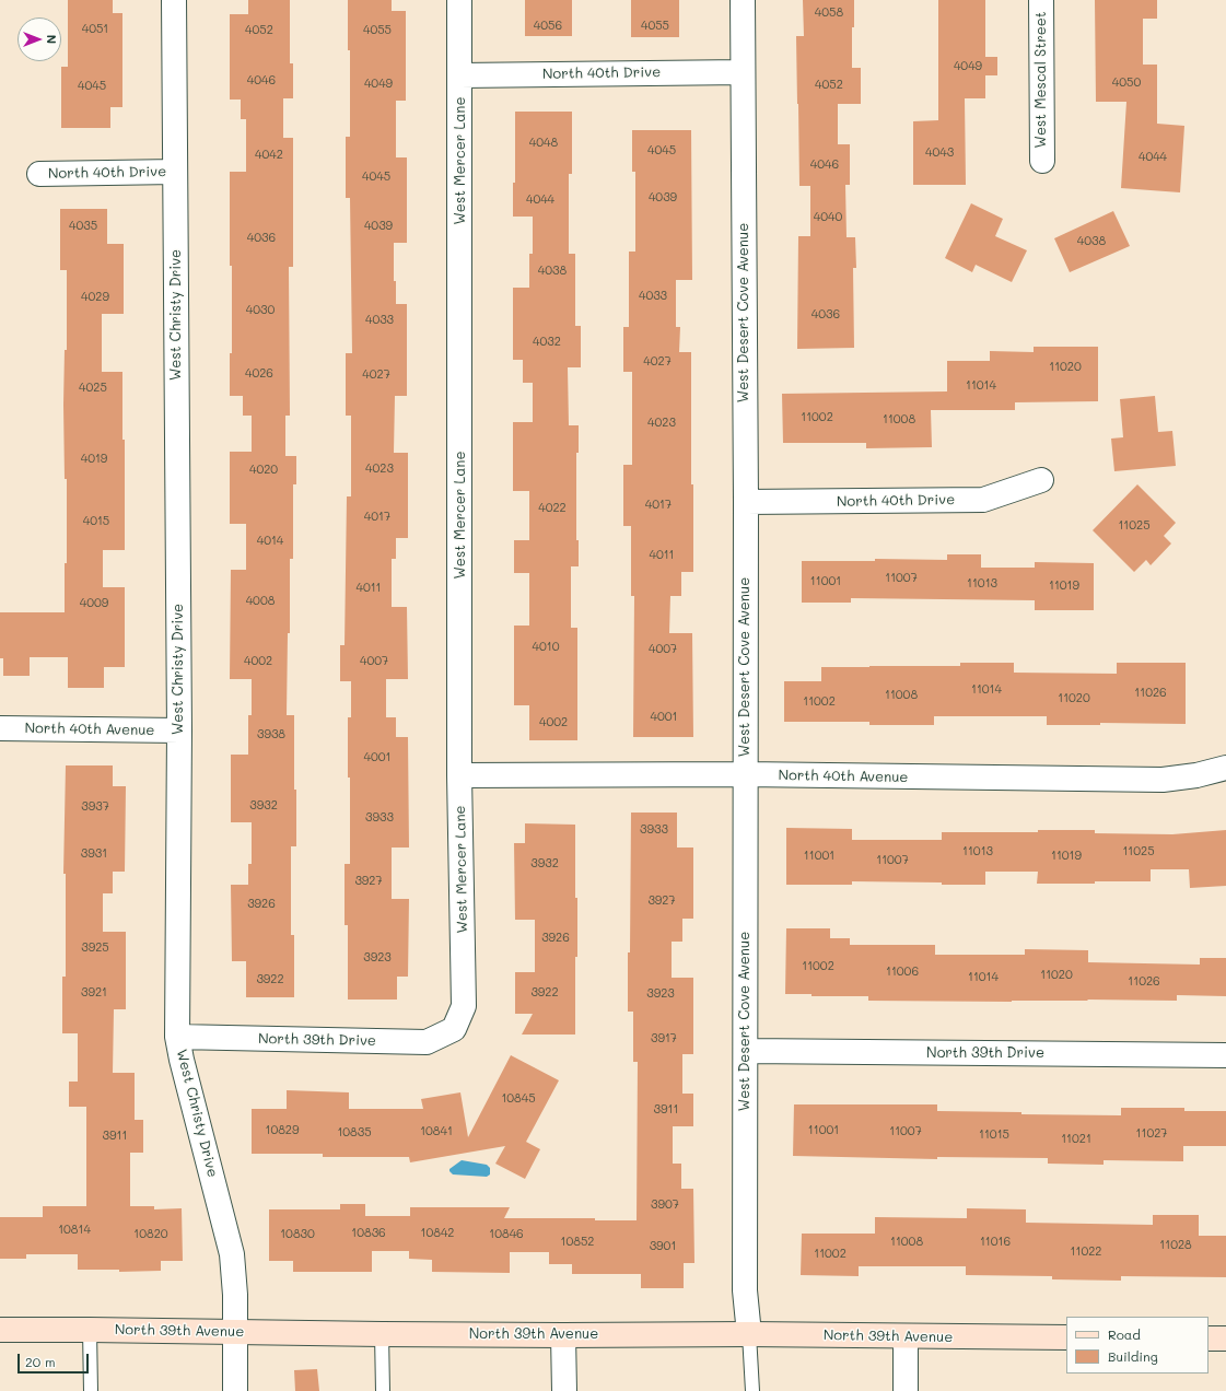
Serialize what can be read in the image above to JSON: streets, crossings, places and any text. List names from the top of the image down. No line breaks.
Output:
{"streets":{"street":["North 40th Drive","West Mescal Street","West Mercer Lane","West Desert Cove Avenue","West Christy Drive","North 40th Avenue","North 39th Drive","North 39th Avenue"]},"crossings":[["North 40th Drive","West Mercer Lane"],["North 40th Drive","West Desert Cove Avenue"],["North 40th Drive","West Christy Drive"],["West Mercer Lane","North 40th Avenue"],["West Mercer Lane","North 39th Drive"],["West Desert Cove Avenue","North 40th Avenue"],["West Desert Cove Avenue","North 39th Drive"],["West Desert Cove Avenue","North 39th Avenue"],["West Christy Drive","North 40th Avenue"],["West Christy Drive","North 39th Drive"],["West Christy Drive","North 39th Avenue"]],"house_numbers":["4058","4056","4055","4051","4052","4055","4049","4046","4050","4049","4052","4045","4048","4045","4043","4042","4044","4046","4045","4039","4044","4040","4035","4039","4036","4038","4038","4033","4029","4030","4036","4033","4032","4027","11020","4026","4027","11014","4025","11002","11008","4023","4019","4023","4020","4017","4022","4017","4015","11025","4014","4011","11007","11001","11013","11019","4011","4008","4009","4010","4007","4002","4007","11014","11026","11008","11020","11002","4001","4002","3938","4001","3932","3937","3933","3933","11013","11025","3931","11001","11019","11007","3932","3927","3927","3926","3926","3925","3923","11002","11006","11020","11014","3922","11026","3921","3922","3923","3917","10845","3911","10829","11001","10841","11007","10835","11027","11015","3911","11021","3907","10814","10836","10842","10820","10830","10846","10852","11008","11016","11028","3901","11022","11002"],"legend":["Road","Building"],"scale_bar":"20 m","north":"right"}
